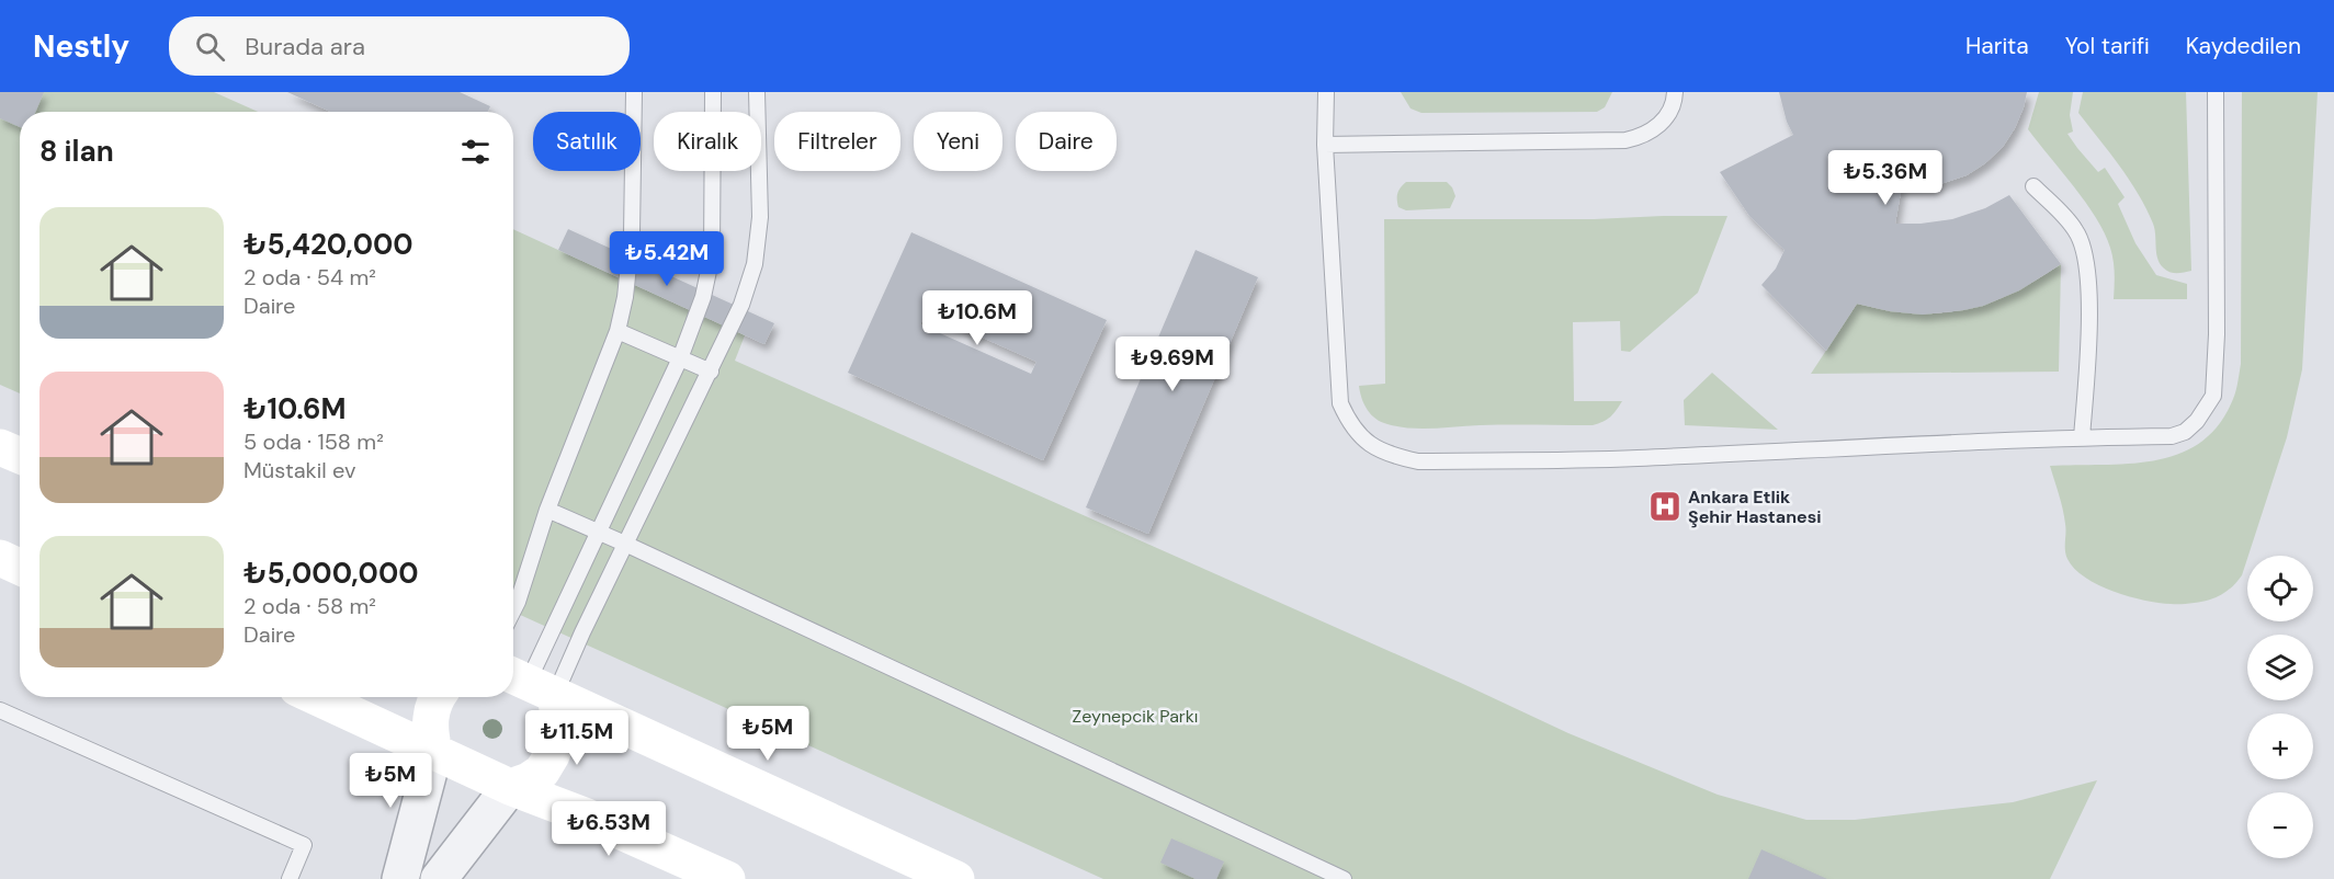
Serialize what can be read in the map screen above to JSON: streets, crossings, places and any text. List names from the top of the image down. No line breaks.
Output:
{"parks":["Zeynepcik Parkı"],"places":{"hospital":["Ankara Etlik Şehir Hastanesi"]},"page":{"header":"Nestly","search":"Burada ara","nav":["Harita","Yol tarifi","Kaydedilen"],"chip":["Satılık","Kiralık","Filtreler","Yeni","Daire"],"heading":"8 ilan","price":["₺5.36M","₺5.42M","₺10.6M","₺9.69M","₺5M","₺11.5M","₺5M","₺6.53M"],"list":[{"name":"₺5,420,000","note":"2 oda · 54 m² · Daire"},{"name":"₺10.6M","note":"5 oda · 158 m² · Müstakil ev"},{"name":"₺5,000,000","note":"2 oda · 58 m² · Daire"}],"map_buttons":["+","−"]}}
